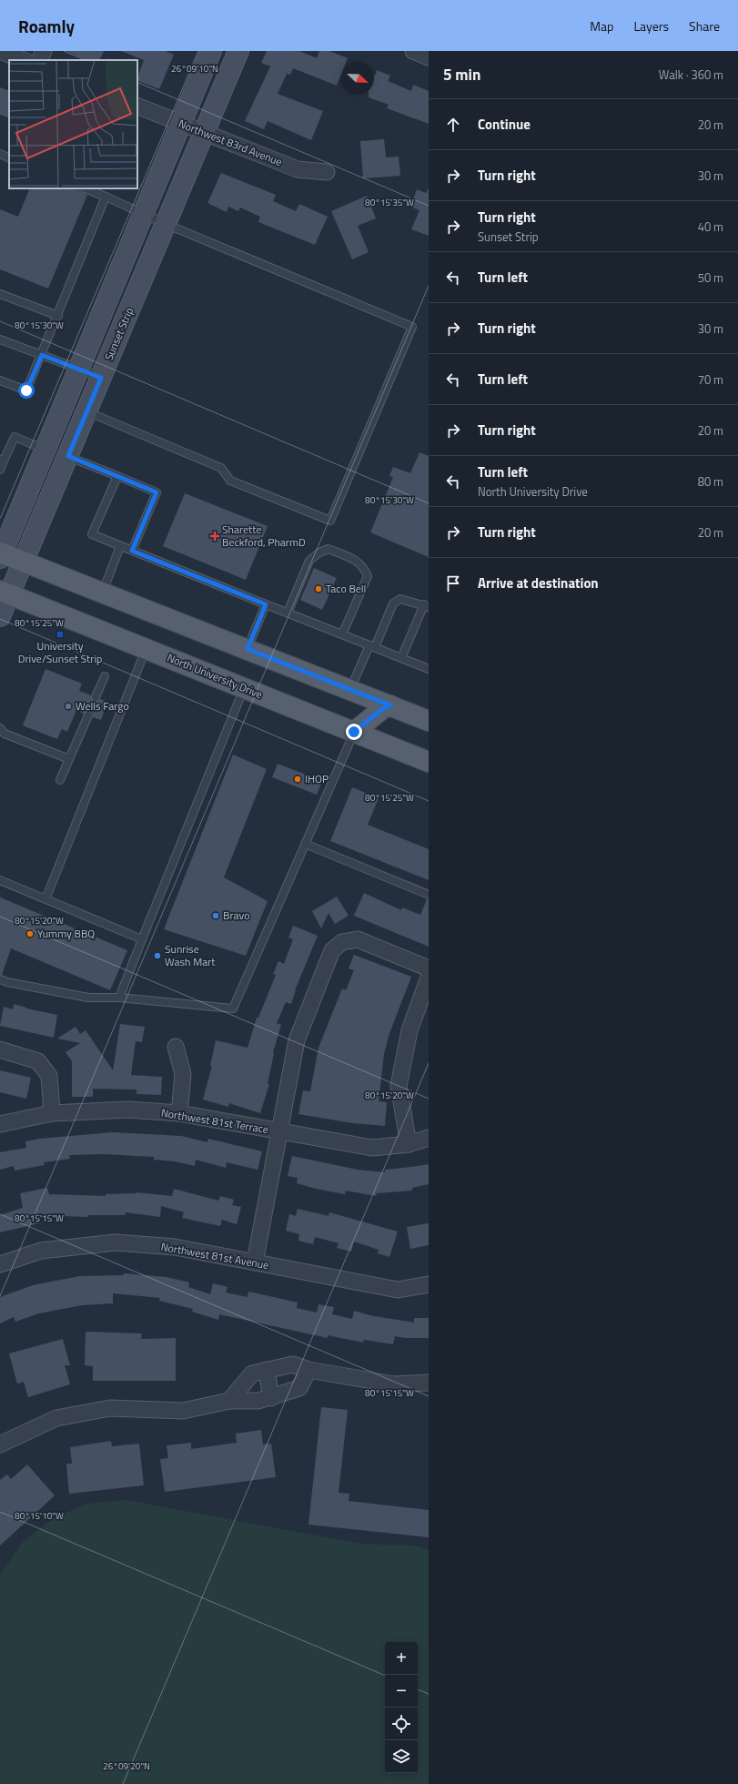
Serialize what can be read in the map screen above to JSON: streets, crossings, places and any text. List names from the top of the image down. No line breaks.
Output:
{"streets":{"main road":["North University Drive"],"street":["Northwest 83rd Avenue","Sunset Strip","Northwest 81st Terrace","Northwest 81st Avenue"]},"crossings":[["Northwest 83rd Avenue","Sunset Strip"],["Sunset Strip","North University Drive"]],"places":{"health":["Sharette Beckford, PharmD"],"other":["Taco Bell","Wells Fargo","IHOP","Bravo","Yummy BBQ","Sunrise Wash Mart"],"transit":["University Drive/Sunset Strip"]},"north":"bottom right","page":{"header":"Roamly","nav":["Map","Layers","Share"],"heading":["5 min","Walk · 360 m"],"list":[["Continue","20 m"],["Turn right","30 m"],["Turn right","Sunset Strip","40 m"],["Turn left","50 m"],["Turn right","30 m"],["Turn left","70 m"],["Turn right","20 m"],["Turn left","North University Drive","80 m"],["Turn right","20 m"],"Arrive at destination"],"map_buttons":["+","−"]},"coordinates":["26°09'10\"N","80°15'35\"W","80°15'30\"W","80°15'25\"W","80°15'20\"W","80°15'15\"W","80°15'10\"W","26°09'20\"N"]}
